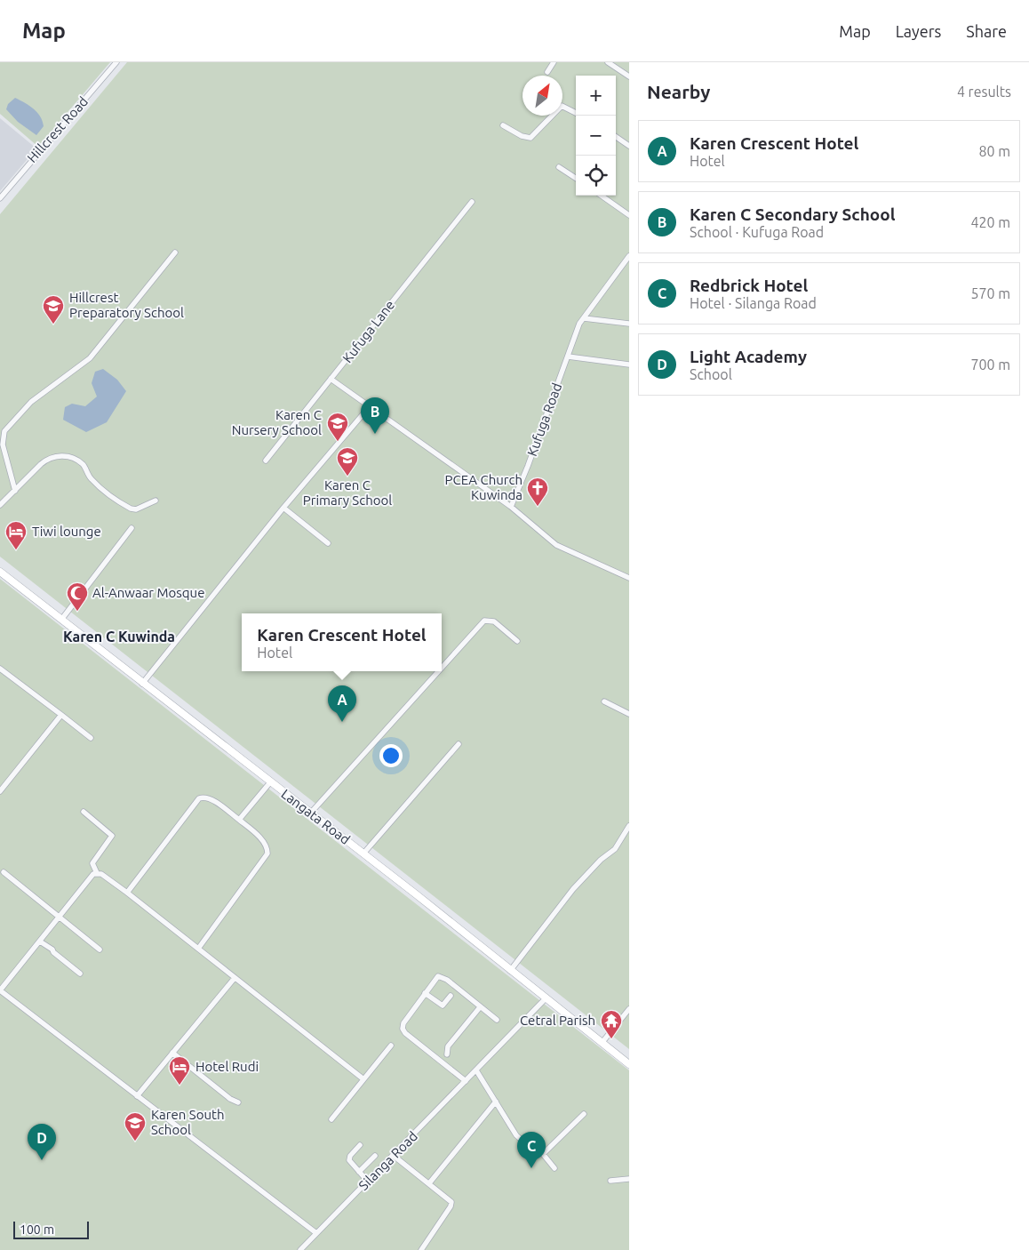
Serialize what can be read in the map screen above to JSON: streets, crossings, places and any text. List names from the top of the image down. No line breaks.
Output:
{"streets":{"main road":["Langata Road"],"street":["Hillcrest Road","Kufuga Lane","Kufuga Road","Silanga Road"]},"crossings":[["Langata Road","Silanga Road"]],"districts":["Karen C Kuwinda"],"places":{"school or university":["Hillcrest Preparatory School","Karen C Nursery School","Karen C Primary School","Karen South School"],"church":["PCEA Church Kuwinda"],"hotel":["Tiwi lounge","Hotel Rudi"],"mosque":["Al-Anwaar Mosque"],"temple":["Cetral Parish"]},"scale_bar":"100 m","north":"top right","page":{"header":"Map","nav":["Map","Layers","Share"],"heading":["Nearby","4 results"],"map_buttons":["+","−"],"list":[{"mark":"A","name":"Karen Crescent Hotel","note":"Hotel","value":"80 m"},{"mark":"B","name":"Karen C Secondary School","note":"School · Kufuga Road","value":"420 m"},{"mark":"C","name":"Redbrick Hotel","note":"Hotel · Silanga Road","value":"570 m"},{"mark":"D","name":"Light Academy","note":"School","value":"700 m"}],"pins":["B","A","D","C"],"popup":["Karen Crescent Hotel","Hotel"],"scale":"100 m"}}
